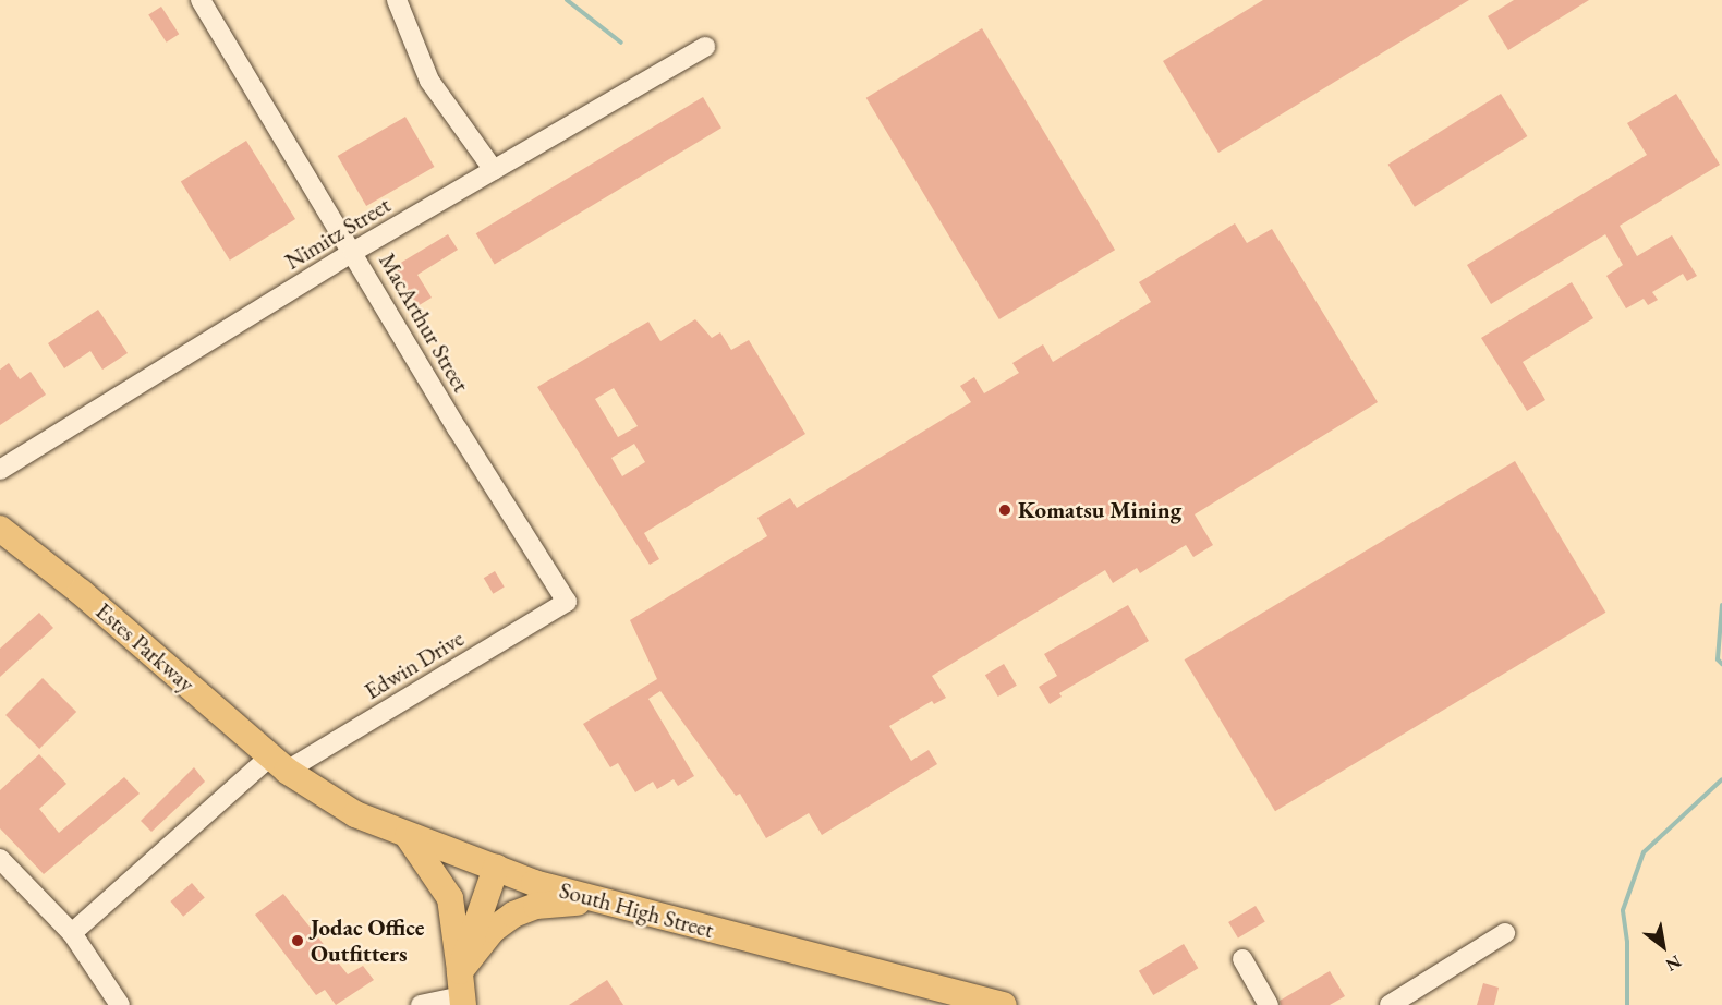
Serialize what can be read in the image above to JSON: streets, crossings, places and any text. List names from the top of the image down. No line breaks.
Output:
{"streets":{"main road":["Estes Parkway","South High Street"],"street":["Nimitz Street","MacArthur Street","Edwin Drive"]},"crossings":[["Nimitz Street","MacArthur Street"],["MacArthur Street","Edwin Drive"],["Estes Parkway","Edwin Drive"],["Estes Parkway","South High Street"],["Edwin Drive","South High Street"]],"places":["Komatsu Mining","Jodac Office Outfitters"],"north":"bottom right"}
